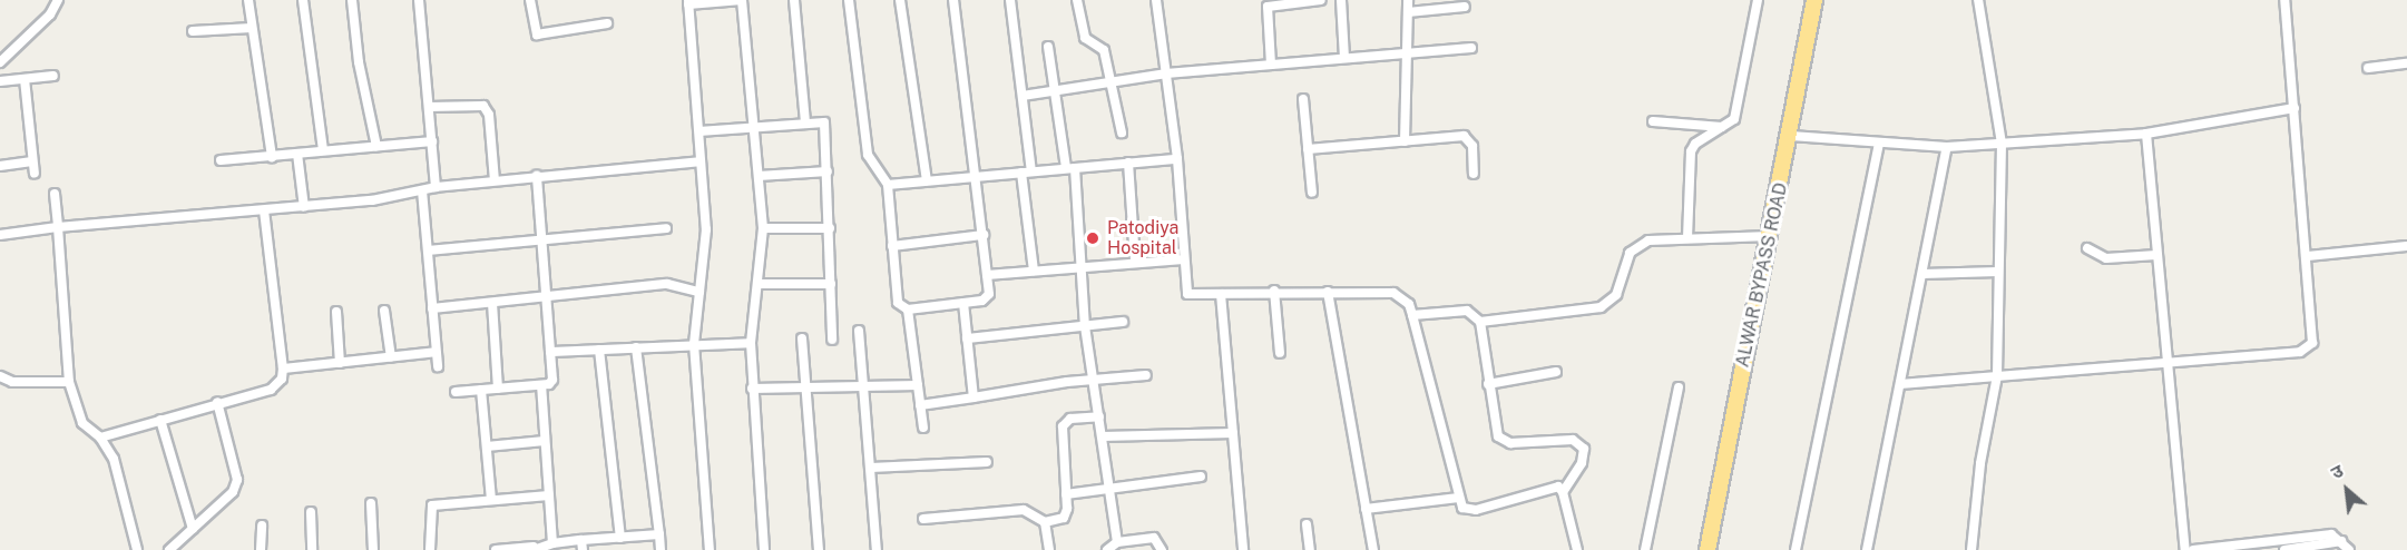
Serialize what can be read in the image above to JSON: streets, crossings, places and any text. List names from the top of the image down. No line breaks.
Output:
{"streets":{"highway":["ALWAR BYPASS ROAD"]},"places":["Patodiya Hospital"],"north":"top left"}
